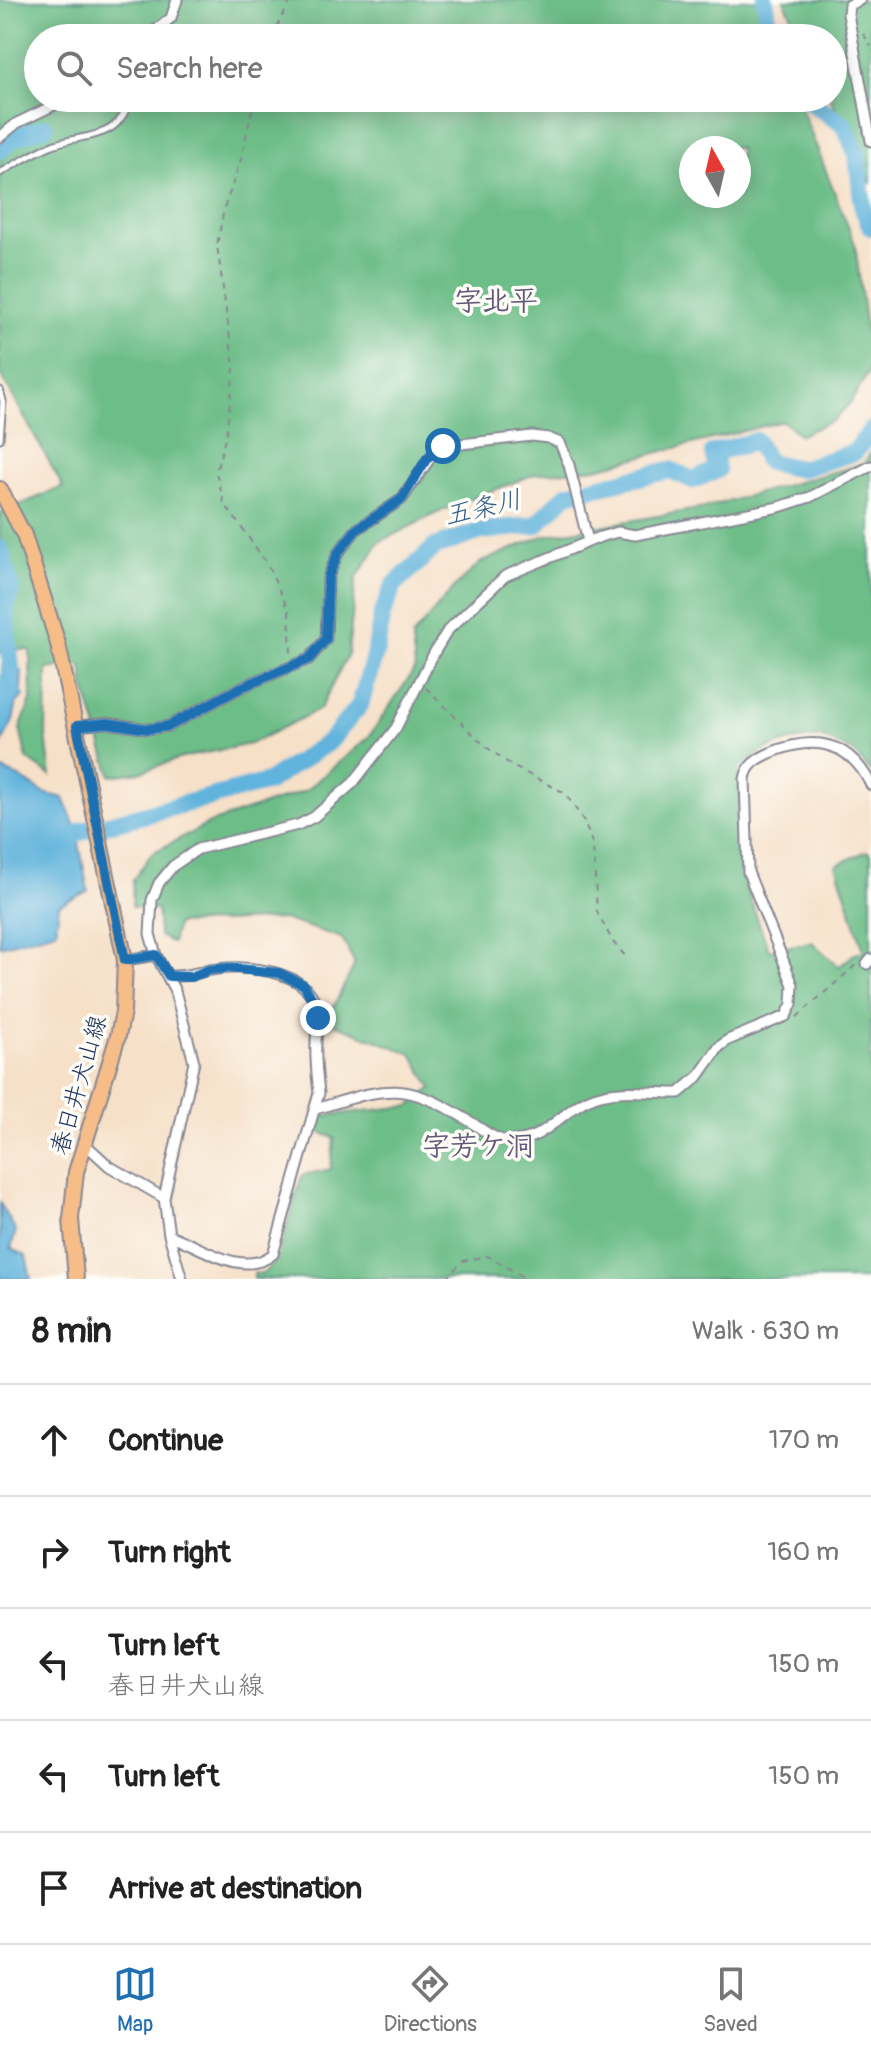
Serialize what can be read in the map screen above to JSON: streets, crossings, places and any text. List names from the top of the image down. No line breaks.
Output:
{"streets":{"main road":["春日井犬山線"]},"districts":["字北平","字芳ケ洞"],"water":["五条川"],"north":"top","page":{"search":"Search here","heading":["8 min","Walk · 630 m"],"list":[["Continue","170 m"],["Turn right","160 m"],["Turn left","春日井犬山線","150 m"],["Turn left","150 m"],"Arrive at destination"],"nav":["Map","Directions","Saved"]}}
